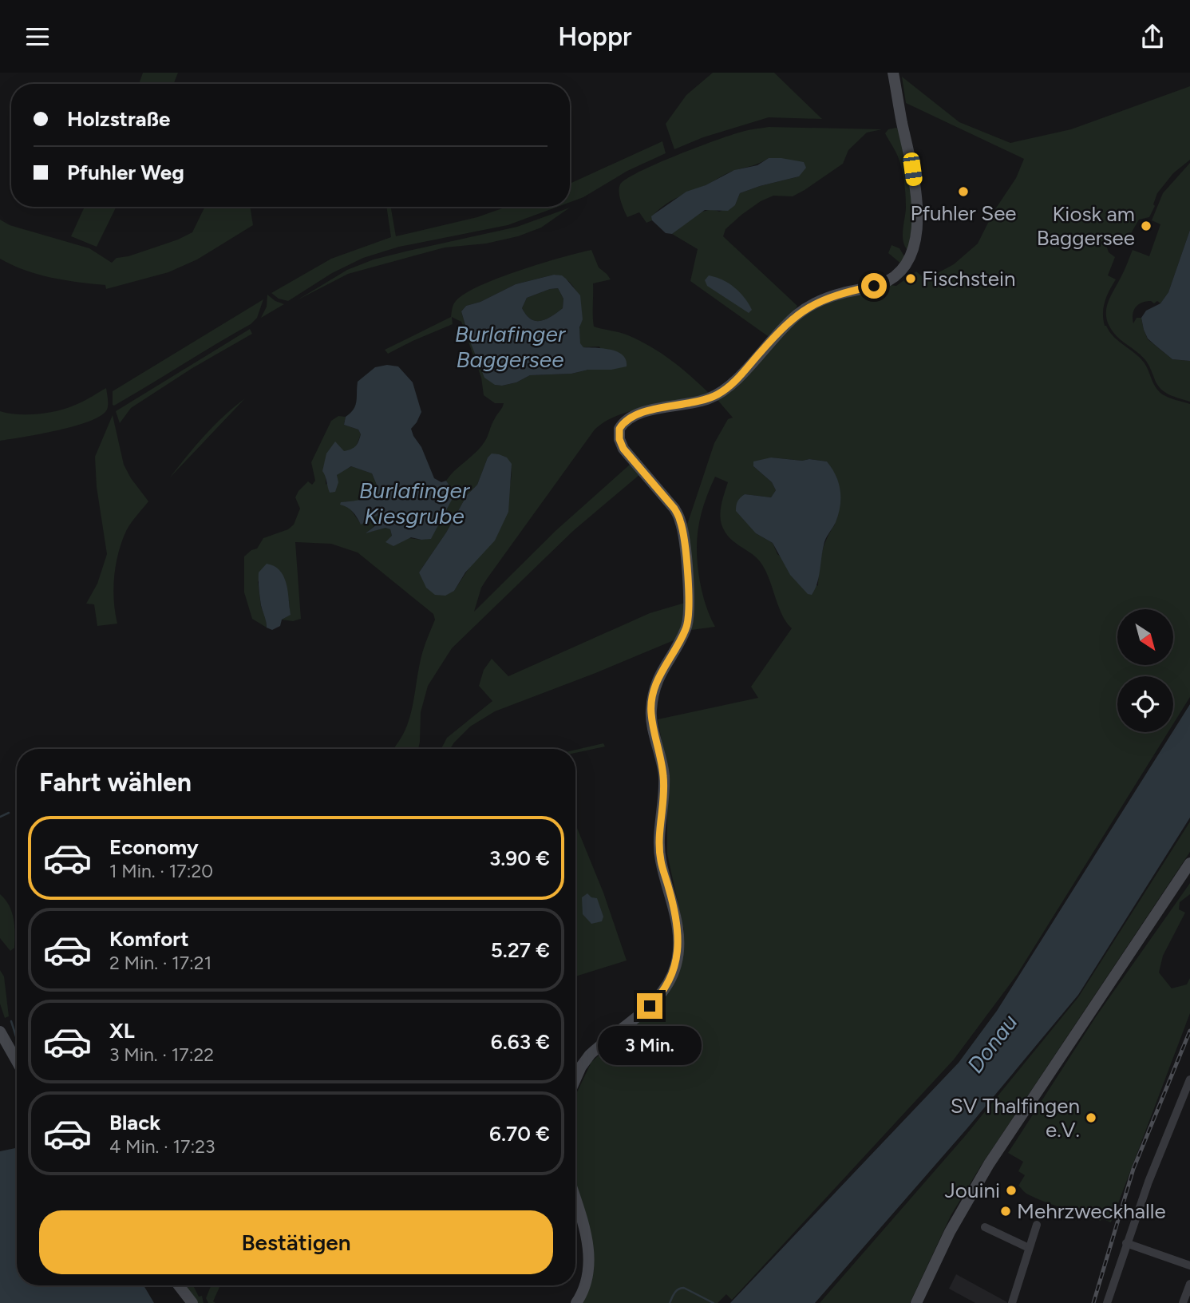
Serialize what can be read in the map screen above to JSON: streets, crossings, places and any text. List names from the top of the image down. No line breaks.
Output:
{"water":["Burlafinger Baggersee","Burlafinger Kiesgrube","Donau"],"places":["Pfuhler See","Kiosk am Baggersee","Fischstein","SV Thalfingen e.V.","Jouini","Mehrzweckhalle"],"north":"bottom right","page":{"header":"Hoppr","banner":["Holzstraße","Pfuhler Weg"],"heading":"Fahrt wählen","list":[{"name":"Economy","note":"1 Min. · 17:20","value":"3.90 €"},{"name":"Komfort","note":"2 Min. · 17:21","value":"5.27 €"},{"name":"XL","note":"3 Min. · 17:22","value":"6.63 €"},{"name":"Black","note":"4 Min. · 17:23","value":"6.70 €"}],"bubble":"3 Min.","buttons":"Bestätigen"}}
